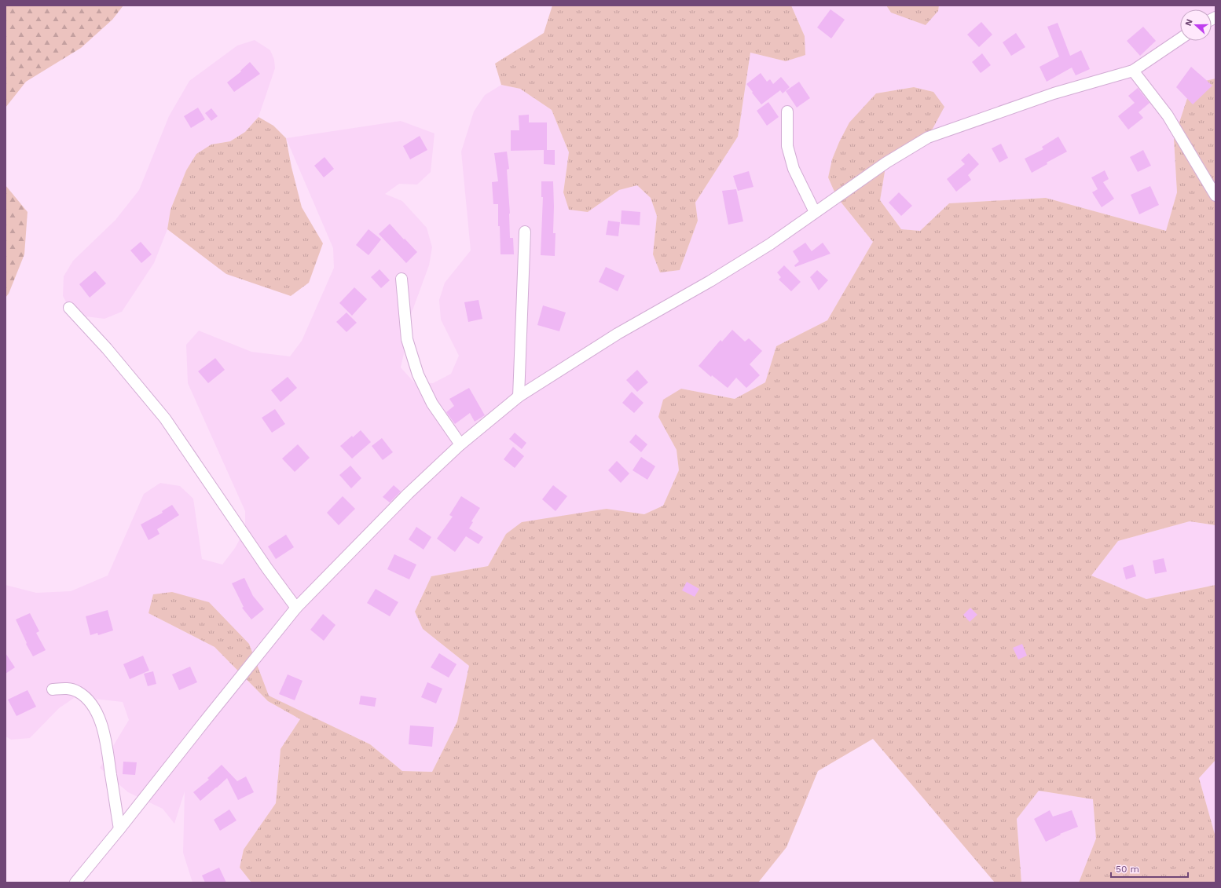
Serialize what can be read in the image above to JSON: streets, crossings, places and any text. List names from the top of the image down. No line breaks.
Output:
{"scale_bar":"50 m","north":"left"}
